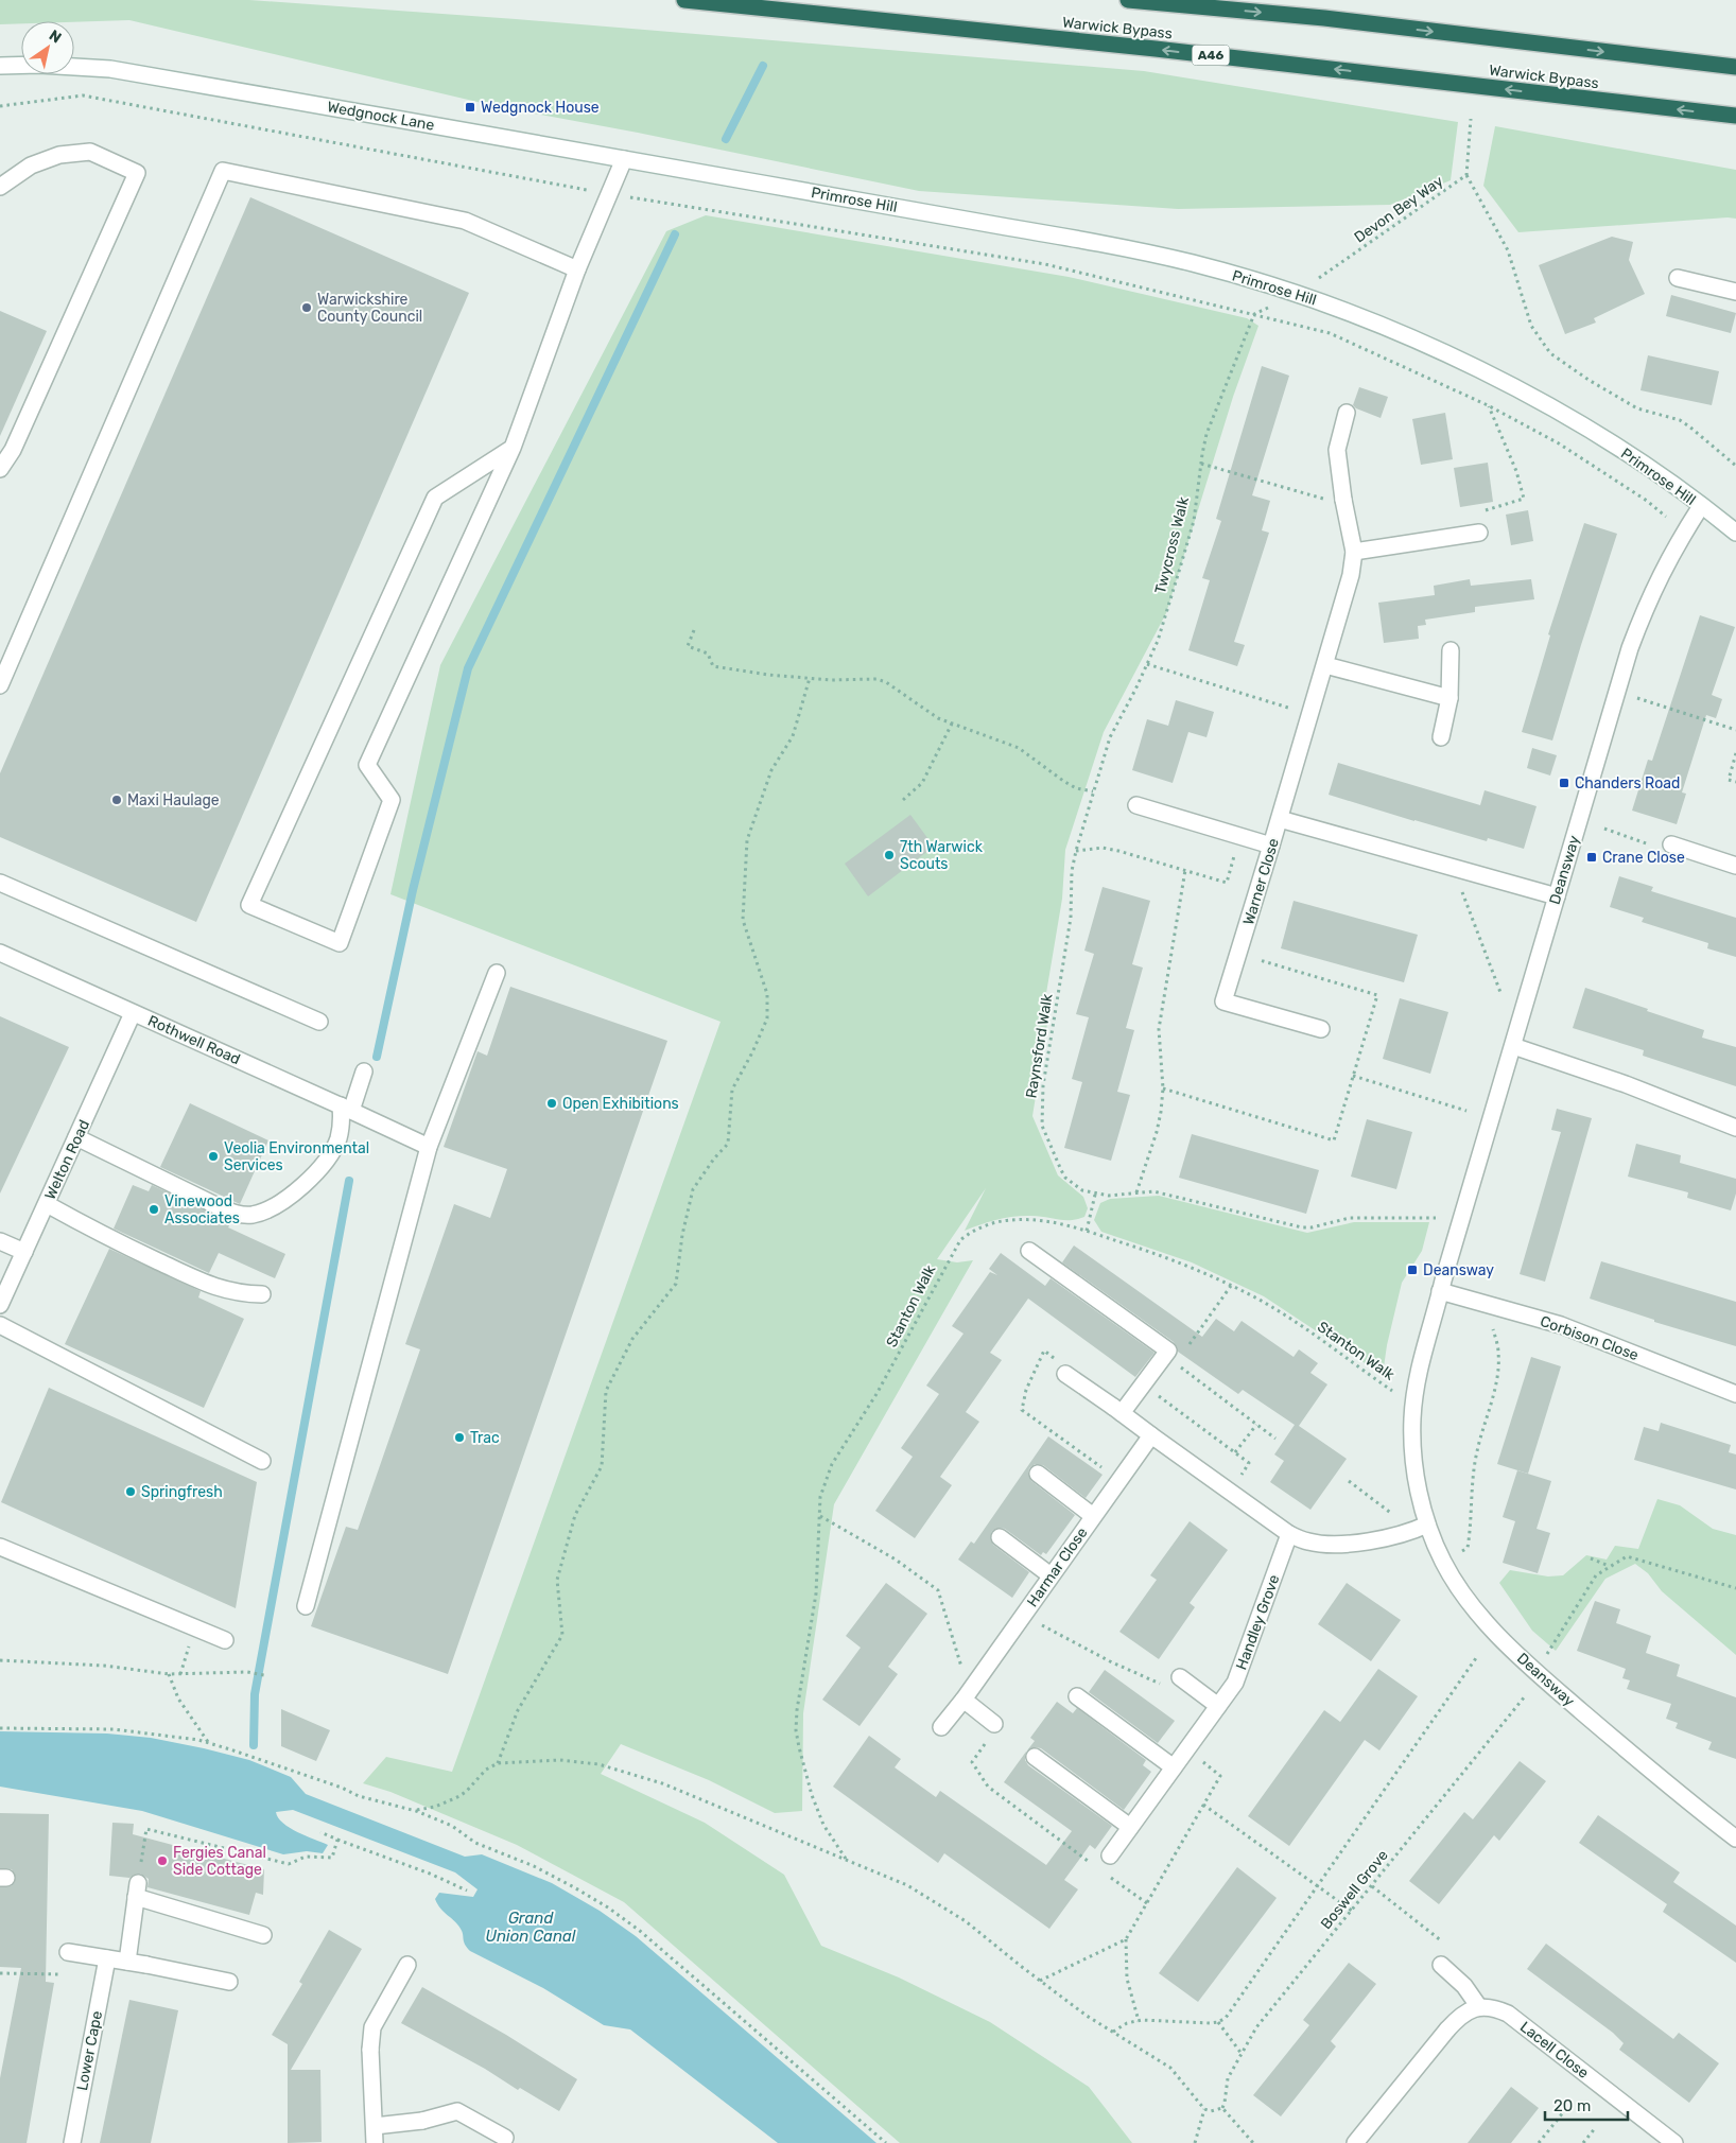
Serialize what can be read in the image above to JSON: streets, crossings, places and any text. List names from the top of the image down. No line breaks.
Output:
{"streets":{"highway":["Warwick Bypass","A46"],"street":["Wedgnock Lane","Primrose Hill","Deansway","Warner Close","Rothwell Road","Welton Road","Corbison Close","Harmar Close","Handley Grove","Lacell Close","Lower Cape"],"path":["Devon Bey Way","Twycross Walk","Raynsford Walk","Stanton Walk","Boswell Grove"]},"crossings":[["Wedgnock Lane","Primrose Hill"],["Primrose Hill","Devon Bey Way"],["Primrose Hill","Deansway"],["Twycross Walk","Raynsford Walk"],["Deansway","Stanton Walk"],["Deansway","Corbison Close"],["Rothwell Road","Welton Road"]],"water":["Grand Union Canal"],"places":{"transit":["Wedgnock House","Chanders Road","Crane Close","Deansway"],"other":["Warwickshire County Council","Maxi Haulage","7th Warwick Scouts","Open Exhibitions","Veolia Environmental Services","Vinewood Associates","Trac","Springfresh","Fergies Canal Side Cottage"]},"scale_bar":"20 m","north":"top right"}
